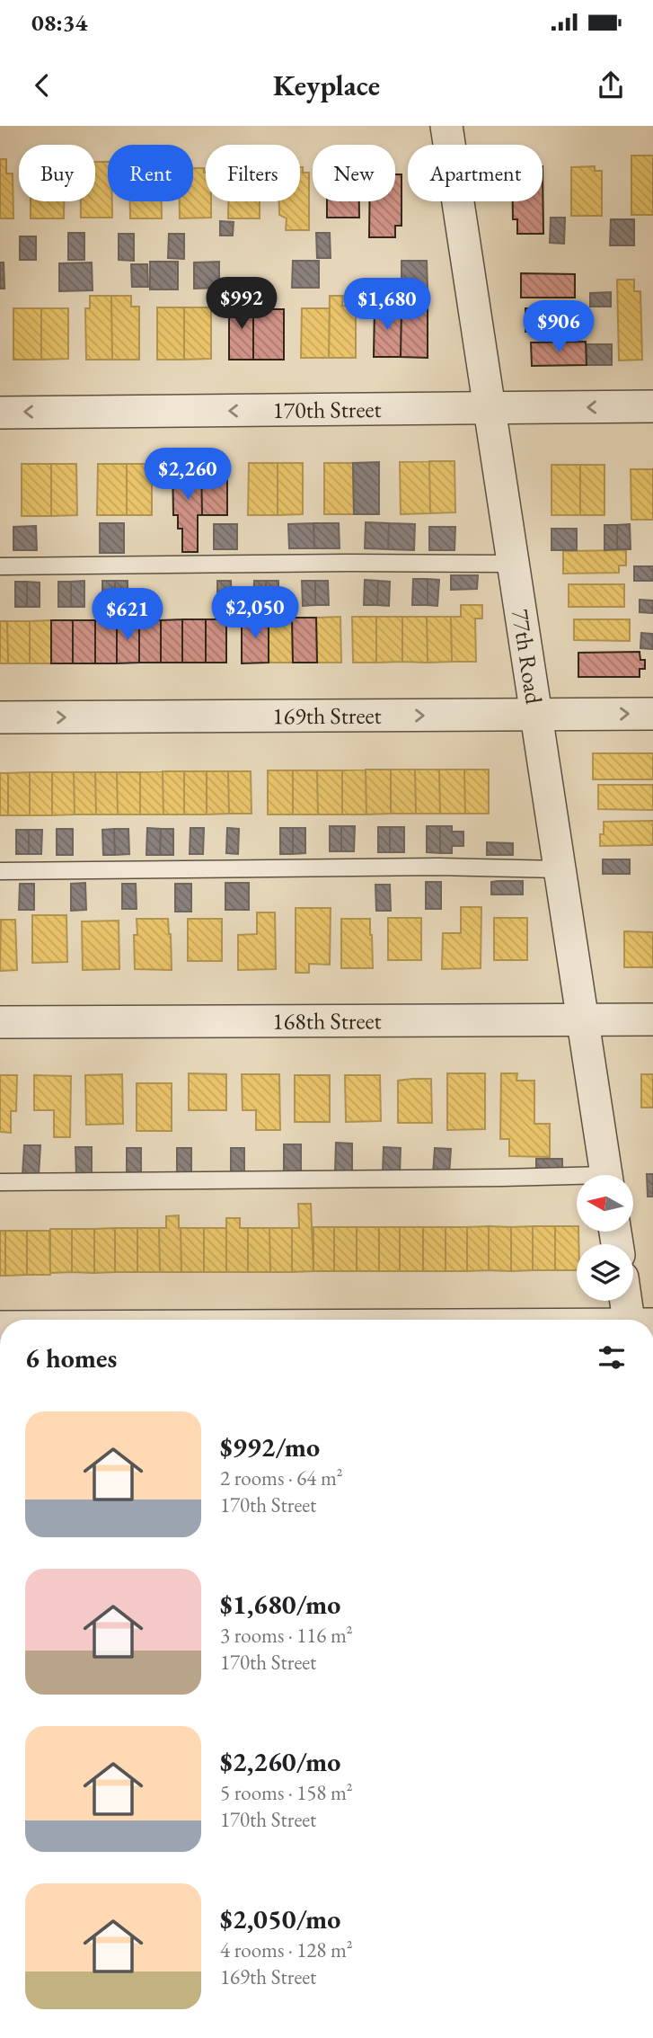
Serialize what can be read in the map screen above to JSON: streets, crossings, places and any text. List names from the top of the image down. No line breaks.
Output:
{"streets":{"street":["170th Street","77th Road","169th Street","168th Street"]},"crossings":[["170th Street","77th Road"],["77th Road","169th Street"],["77th Road","168th Street"]],"one_way":["170th Street","169th Street"],"north":"left","page":{"status":"08:34","header":"Keyplace","chip":["Buy","Rent","Filters","New","Apartment"],"price":["$992","$1,680","$906","$2,260","$2,050","$621"],"heading":"6 homes","list":[{"name":"$992/mo","note":"2 rooms · 64 m² · 170th Street"},{"name":"$1,680/mo","note":"3 rooms · 116 m² · 170th Street"},{"name":"$2,260/mo","note":"5 rooms · 158 m² · 170th Street"},{"name":"$2,050/mo","note":"4 rooms · 128 m² · 169th Street"}]}}
